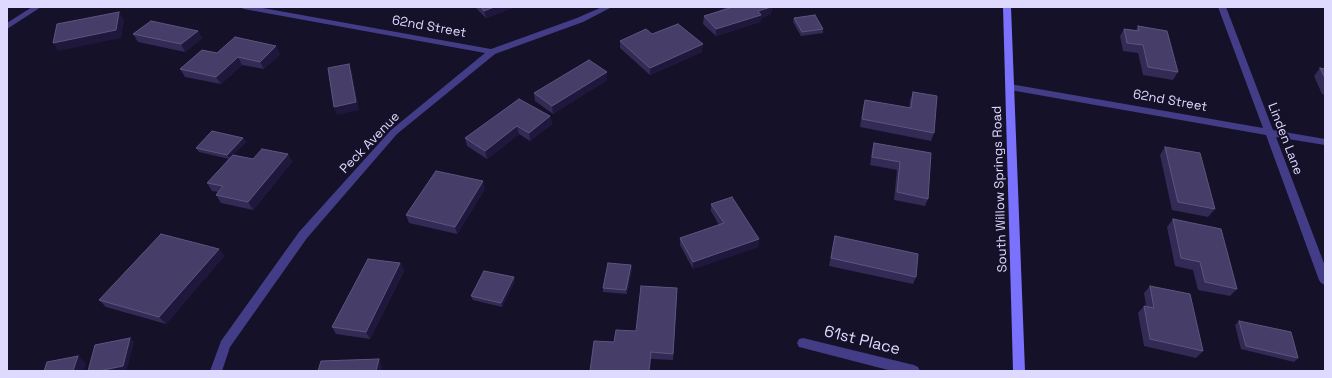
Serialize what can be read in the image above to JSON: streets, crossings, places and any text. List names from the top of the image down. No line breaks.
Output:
{"streets":{"street":["62nd Street","Linden Lane","Peck Avenue","South Willow Springs Road","61st Place"]},"crossings":[["62nd Street","Linden Lane"],["62nd Street","Peck Avenue"],["62nd Street","South Willow Springs Road"]]}
